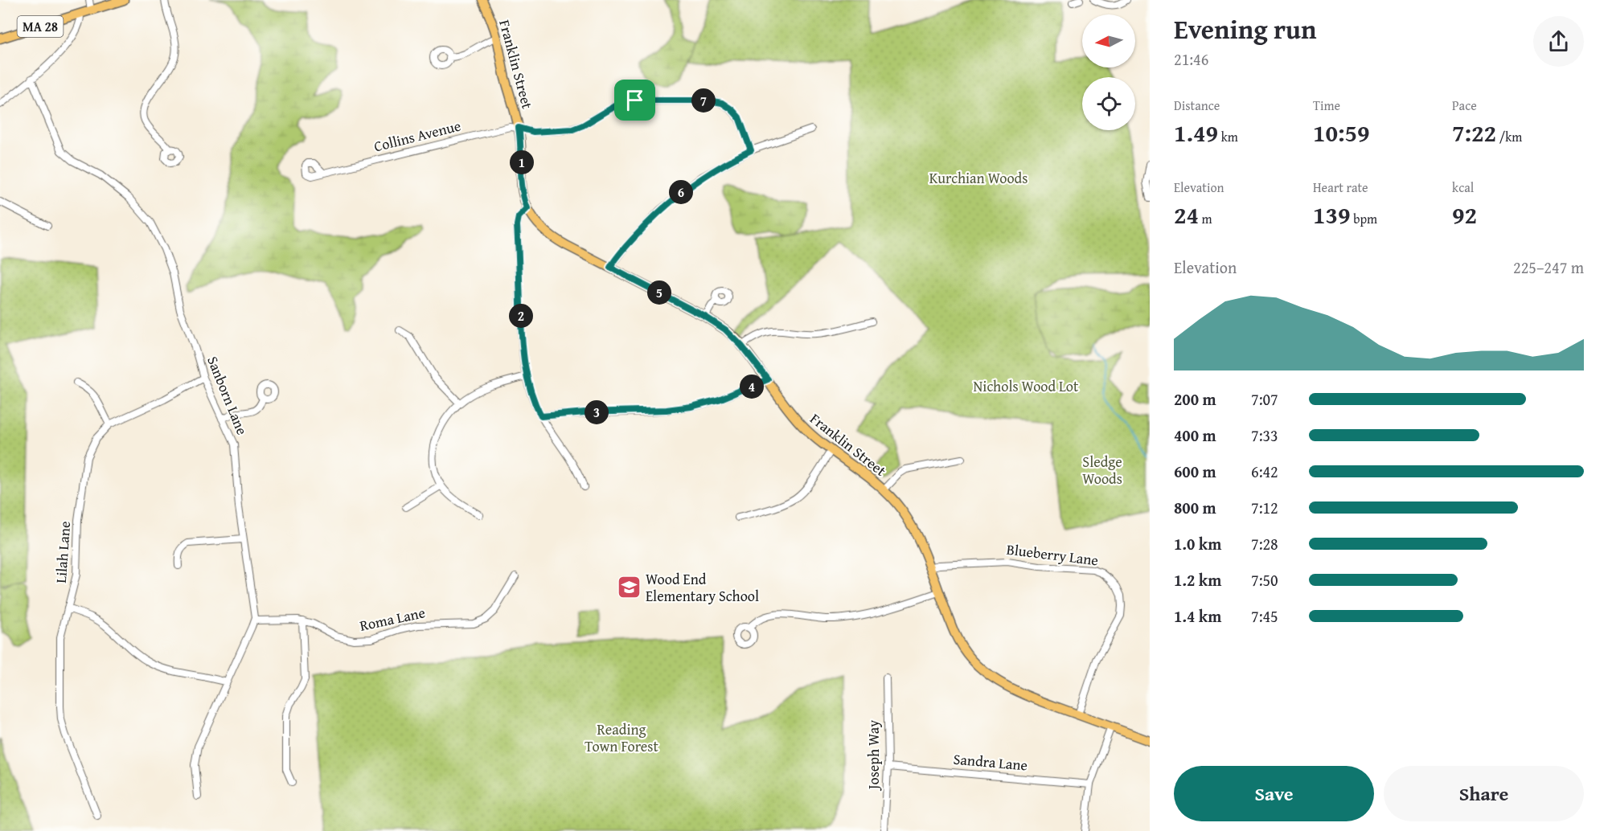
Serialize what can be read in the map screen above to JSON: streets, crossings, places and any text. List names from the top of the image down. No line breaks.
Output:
{"streets":{"main road":["MA 28","Franklin Street"],"street":["Collins Avenue","Sanborn Lane","Lilah Lane","Blueberry Lane","Roma Lane","Joseph Way","Sandra Lane"]},"crossings":[["Franklin Street","Collins Avenue"],["Franklin Street","Blueberry Lane"],["Sanborn Lane","Lilah Lane"],["Sanborn Lane","Roma Lane"],["Joseph Way","Sandra Lane"]],"parks":["Kurchian Woods","Nichols Wood Lot","Sledge Woods","Reading Town Forest"],"places":{"school or university":["Wood End Elementary School"]},"north":"left","page":{"heading":["Evening run","21:46"],"stats":[["Distance","1.49 km"],["Time","10:59"],["Pace","7:22 /km"],["Elevation","24 m"],["Heart rate","139 bpm"],["kcal","92"]],"pins":["7","1","6","5","2","4","3"],"chart":["Elevation","225–247 m"],"list":[{"name":"200 m","note":"7:07"},{"name":"400 m","note":"7:33"},{"name":"600 m","note":"6:42"},{"name":"800 m","note":"7:12"},{"name":"1.0 km","note":"7:28"},{"name":"1.2 km","note":"7:50"},{"name":"1.4 km","note":"7:45"}],"buttons":["Save","Share"]}}
